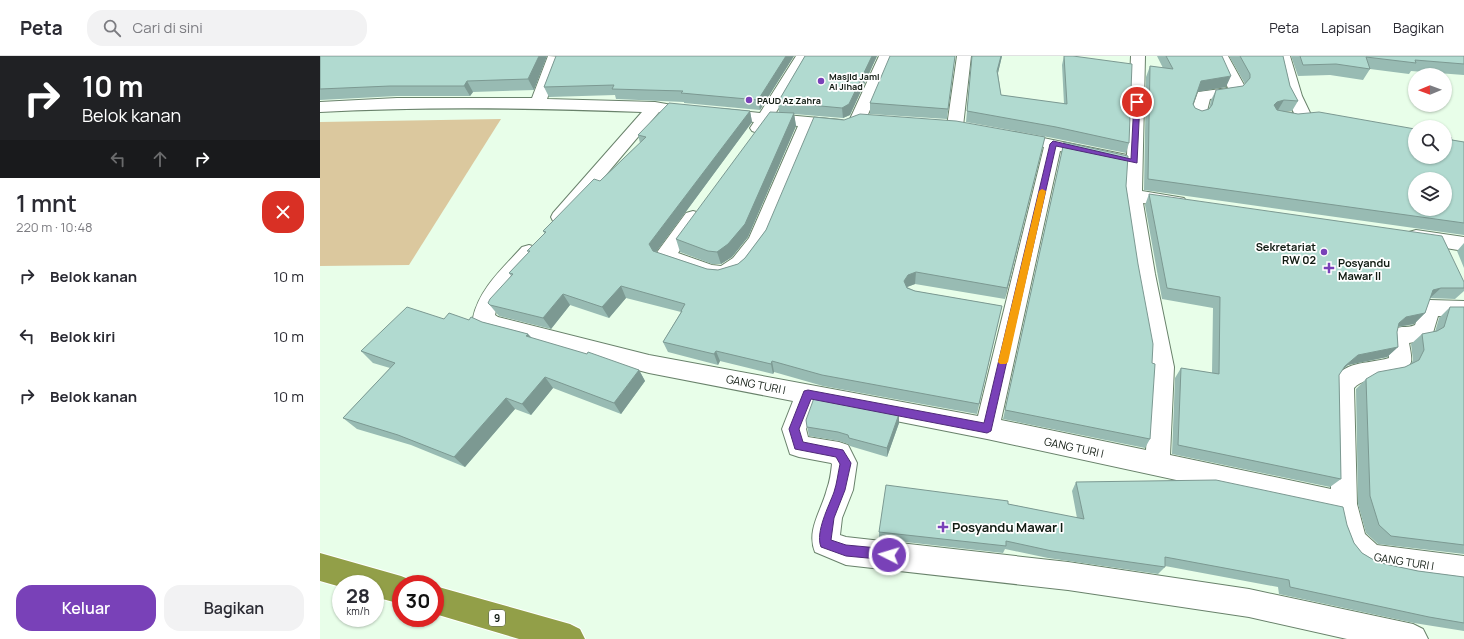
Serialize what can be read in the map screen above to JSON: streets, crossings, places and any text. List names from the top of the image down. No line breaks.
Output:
{"streets":{"highway":["9"],"street":["GANG TURI I"]},"places":{"other":["Masjid Jami Al Jihad","PAUD Az Zahra","Sekretariat RW 02"],"health":["Posyandu Mawar II","Posyandu Mawar I"]},"north":"left","page":{"header":"Peta","search":"Cari di sini","nav":["Peta","Lapisan","Bagikan"],"turn":["10 m","Belok kanan"],"heading":["1 mnt","220 m · 10:48"],"list":[{"name":"Belok kanan","value":"10 m"},{"name":"Belok kiri","value":"10 m"},{"name":"Belok kanan","value":"10 m"}],"speed":"28 km/h","limit":"30","buttons":["Keluar","Bagikan"]}}
